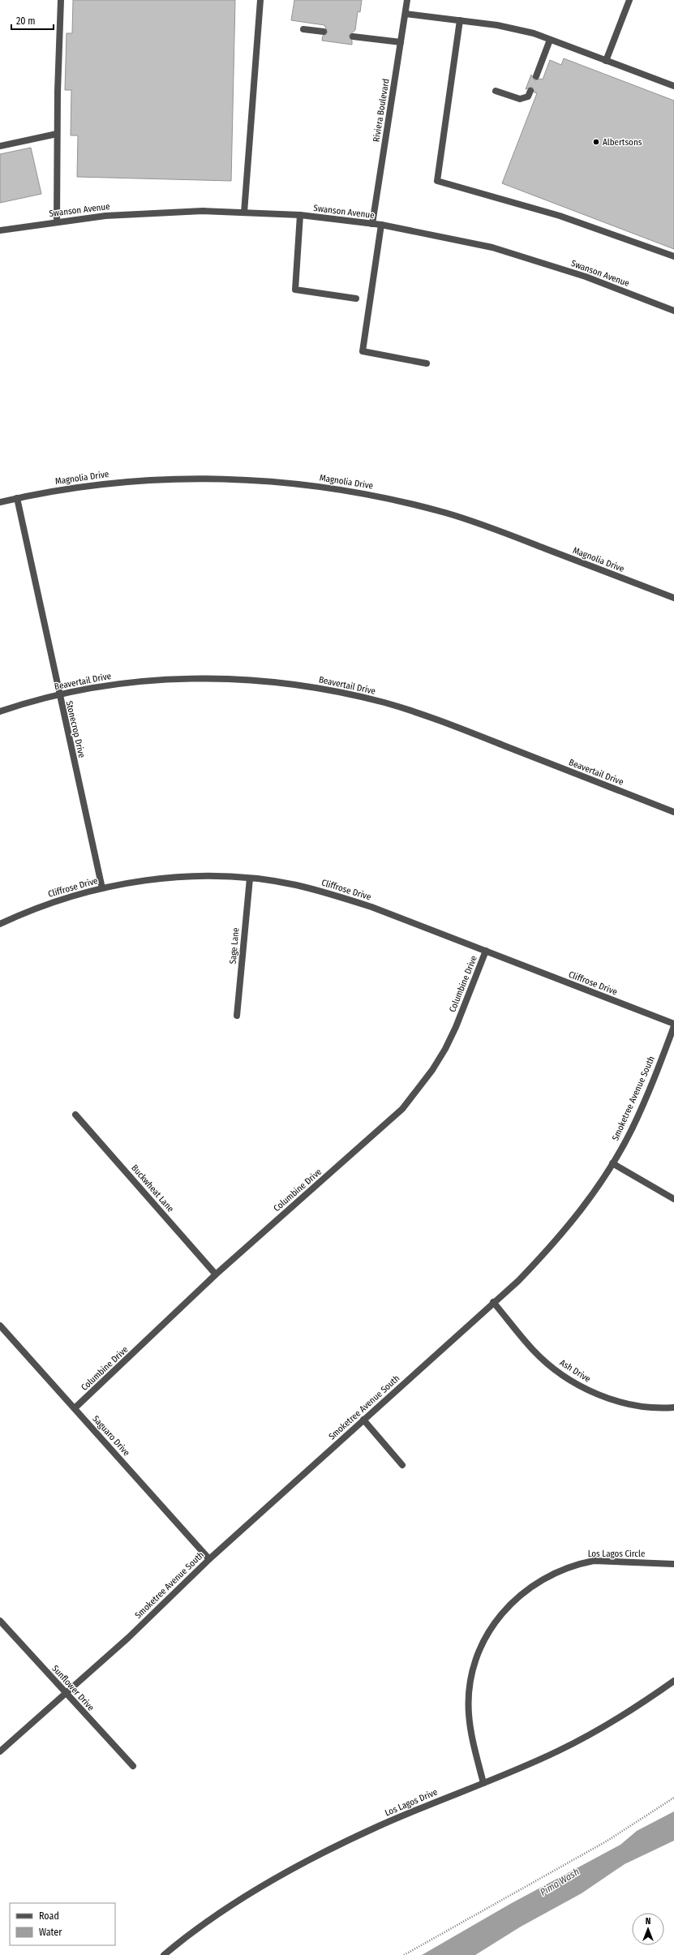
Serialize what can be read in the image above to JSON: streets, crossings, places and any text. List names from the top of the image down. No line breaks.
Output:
{"streets":{"street":["Riviera Boulevard","Swanson Avenue","Magnolia Drive","Beavertail Drive","Stonecrop Drive","Cliffrose Drive","Sage Lane","Columbine Drive","Smoketree Avenue South","Buckwheat Lane","Ash Drive","Saguaro Drive","Los Lagos Circle","Sunflower Drive","Los Lagos Drive"]},"crossings":[["Riviera Boulevard","Swanson Avenue"],["Magnolia Drive","Stonecrop Drive"],["Beavertail Drive","Stonecrop Drive"],["Stonecrop Drive","Cliffrose Drive"],["Cliffrose Drive","Sage Lane"],["Cliffrose Drive","Columbine Drive"],["Cliffrose Drive","Smoketree Avenue South"],["Columbine Drive","Buckwheat Lane"],["Columbine Drive","Saguaro Drive"],["Smoketree Avenue South","Ash Drive"],["Smoketree Avenue South","Saguaro Drive"],["Smoketree Avenue South","Sunflower Drive"],["Los Lagos Circle","Los Lagos Drive"]],"water":["Pima Wash"],"places":["Albertsons"],"legend":["Road","Water"],"scale_bar":"20 m","north":"top"}
